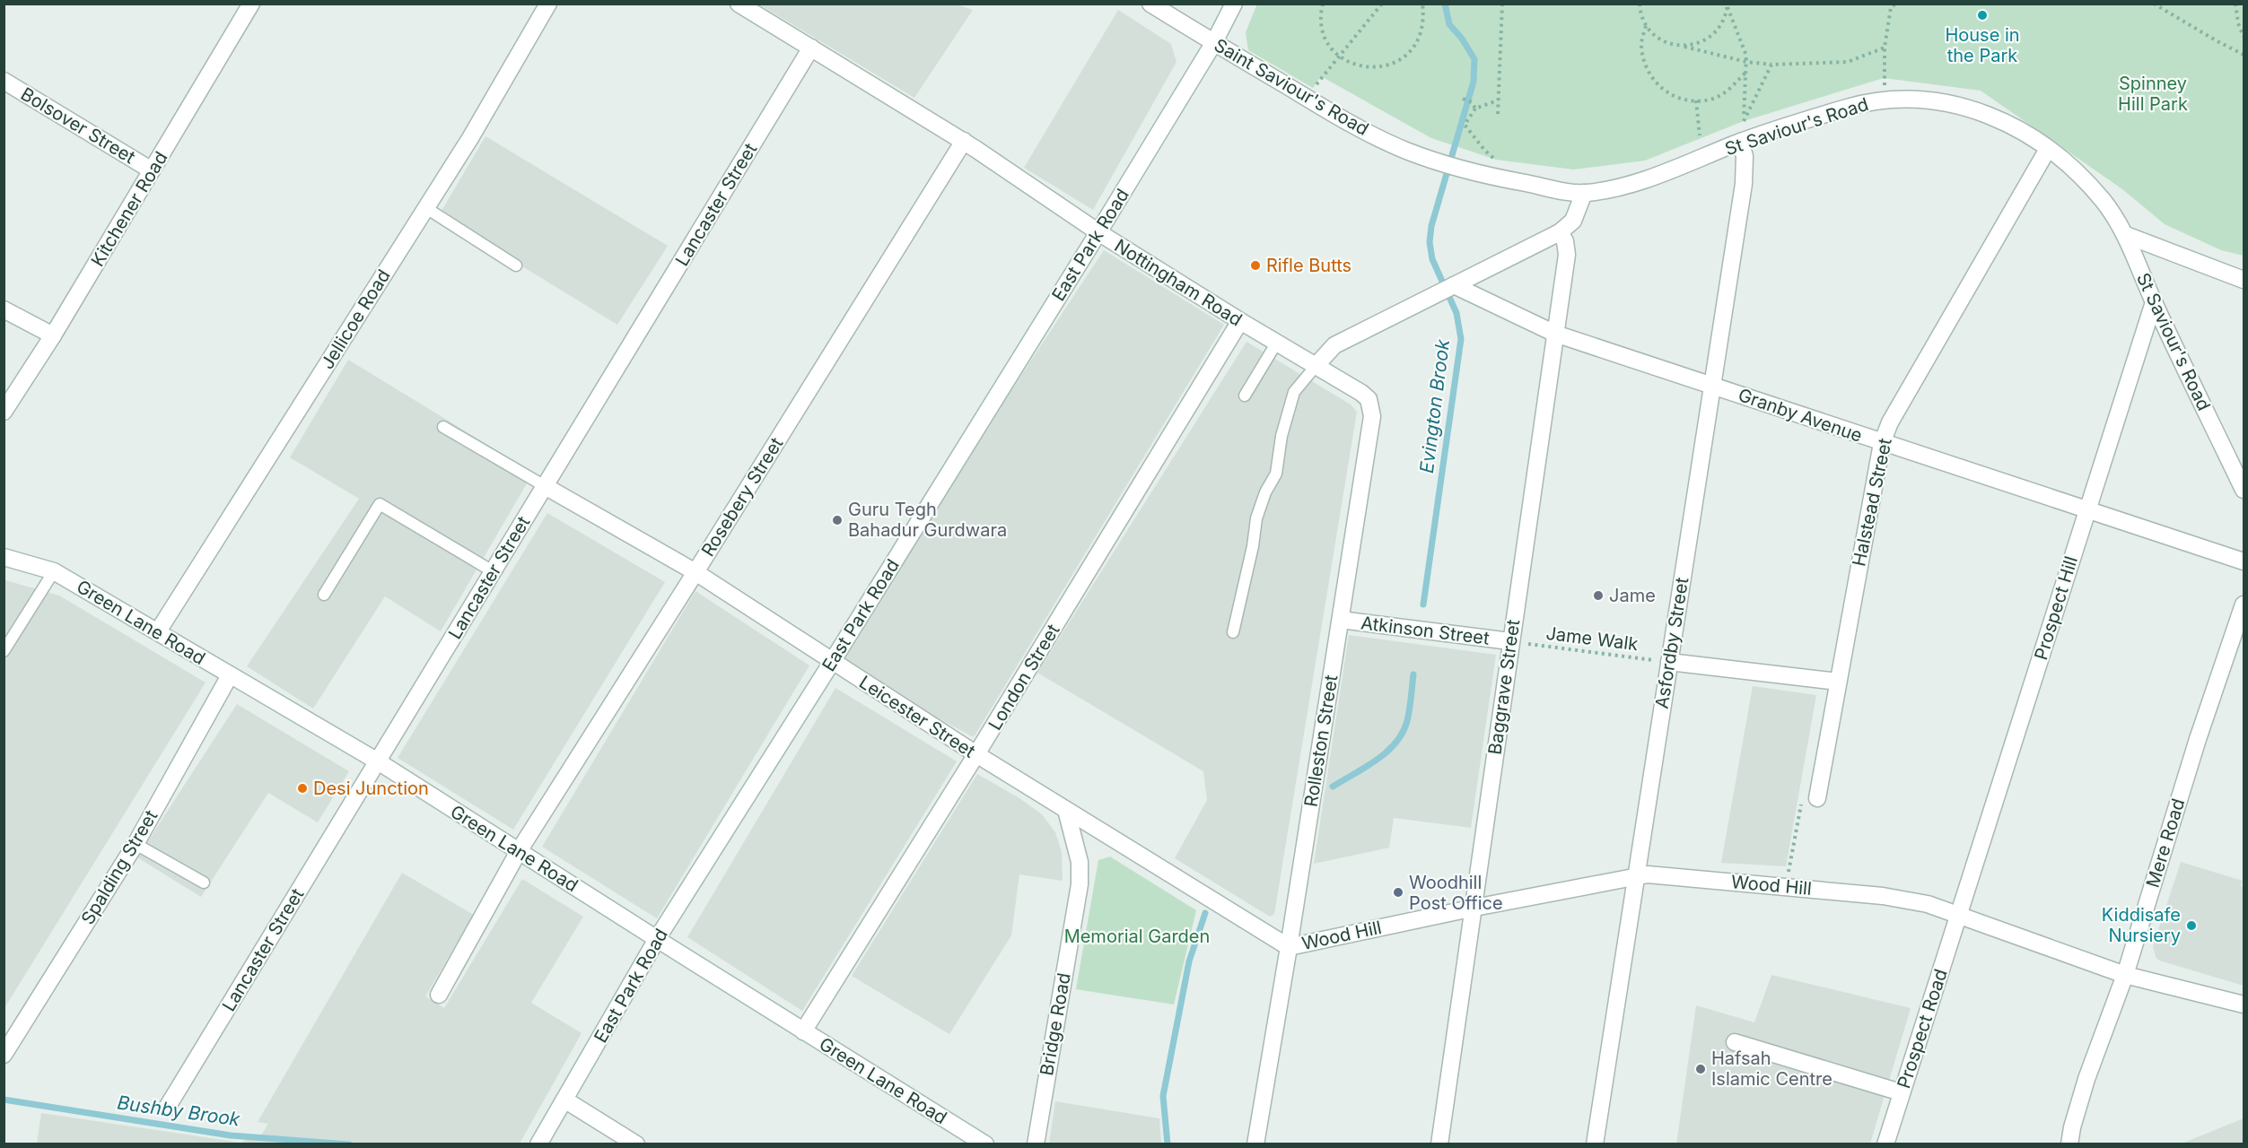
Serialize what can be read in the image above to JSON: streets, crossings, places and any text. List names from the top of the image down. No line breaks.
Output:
{"streets":{"street":["Saint Saviour's Road","Bolsover Street","St Saviour's Road","Lancaster Street","Kitchener Road","East Park Road","Nottingham Road","Jellicoe Road","Granby Avenue","Rosebery Street","Halstead Street","Prospect Hill","Green Lane Road","Atkinson Street","Asfordby Street","London Street","Baggrave Street","Leicester Street","Rolleston Street","Mere Road","Spalding Street","Wood Hill","Bridge Road","Prospect Road"],"path":["Jame Walk"]},"crossings":[["Saint Saviour's Road","St Saviour's Road"],["Saint Saviour's Road","East Park Road"],["Bolsover Street","Kitchener Road"],["St Saviour's Road","Halstead Street"],["St Saviour's Road","Prospect Hill"],["St Saviour's Road","Asfordby Street"],["Lancaster Street","Nottingham Road"],["Lancaster Street","Green Lane Road"],["Lancaster Street","Leicester Street"],["East Park Road","Nottingham Road"],["East Park Road","Green Lane Road"],["East Park Road","Leicester Street"],["Nottingham Road","Rosebery Street"],["Nottingham Road","London Street"],["Nottingham Road","Rolleston Street"],["Jellicoe Road","Green Lane Road"],["Granby Avenue","Halstead Street"],["Granby Avenue","Prospect Hill"],["Granby Avenue","Asfordby Street"],["Granby Avenue","Baggrave Street"],["Rosebery Street","Green Lane Road"],["Rosebery Street","Leicester Street"],["Prospect Hill","Wood Hill"],["Prospect Hill","Prospect Road"],["Green Lane Road","London Street"],["Green Lane Road","Spalding Street"],["Atkinson Street","Jame Walk"],["Atkinson Street","Baggrave Street"],["Atkinson Street","Rolleston Street"],["Jame Walk","Asfordby Street"],["Jame Walk","Baggrave Street"],["Asfordby Street","Wood Hill"],["London Street","Leicester Street"],["Baggrave Street","Wood Hill"],["Leicester Street","Rolleston Street"],["Leicester Street","Wood Hill"],["Leicester Street","Bridge Road"],["Rolleston Street","Wood Hill"],["Mere Road","Wood Hill"],["Wood Hill","Prospect Road"]],"water":["Evington Brook","Bushby Brook"],"parks":["Spinney Hill Park","Memorial Garden"],"places":["House in the Park","Rifle Butts","Guru Tegh Bahadur Gurdwara","Jame","Desi Junction","Woodhill Post Office","Kiddisafe Nursiery","Hafsah Islamic Centre"]}
